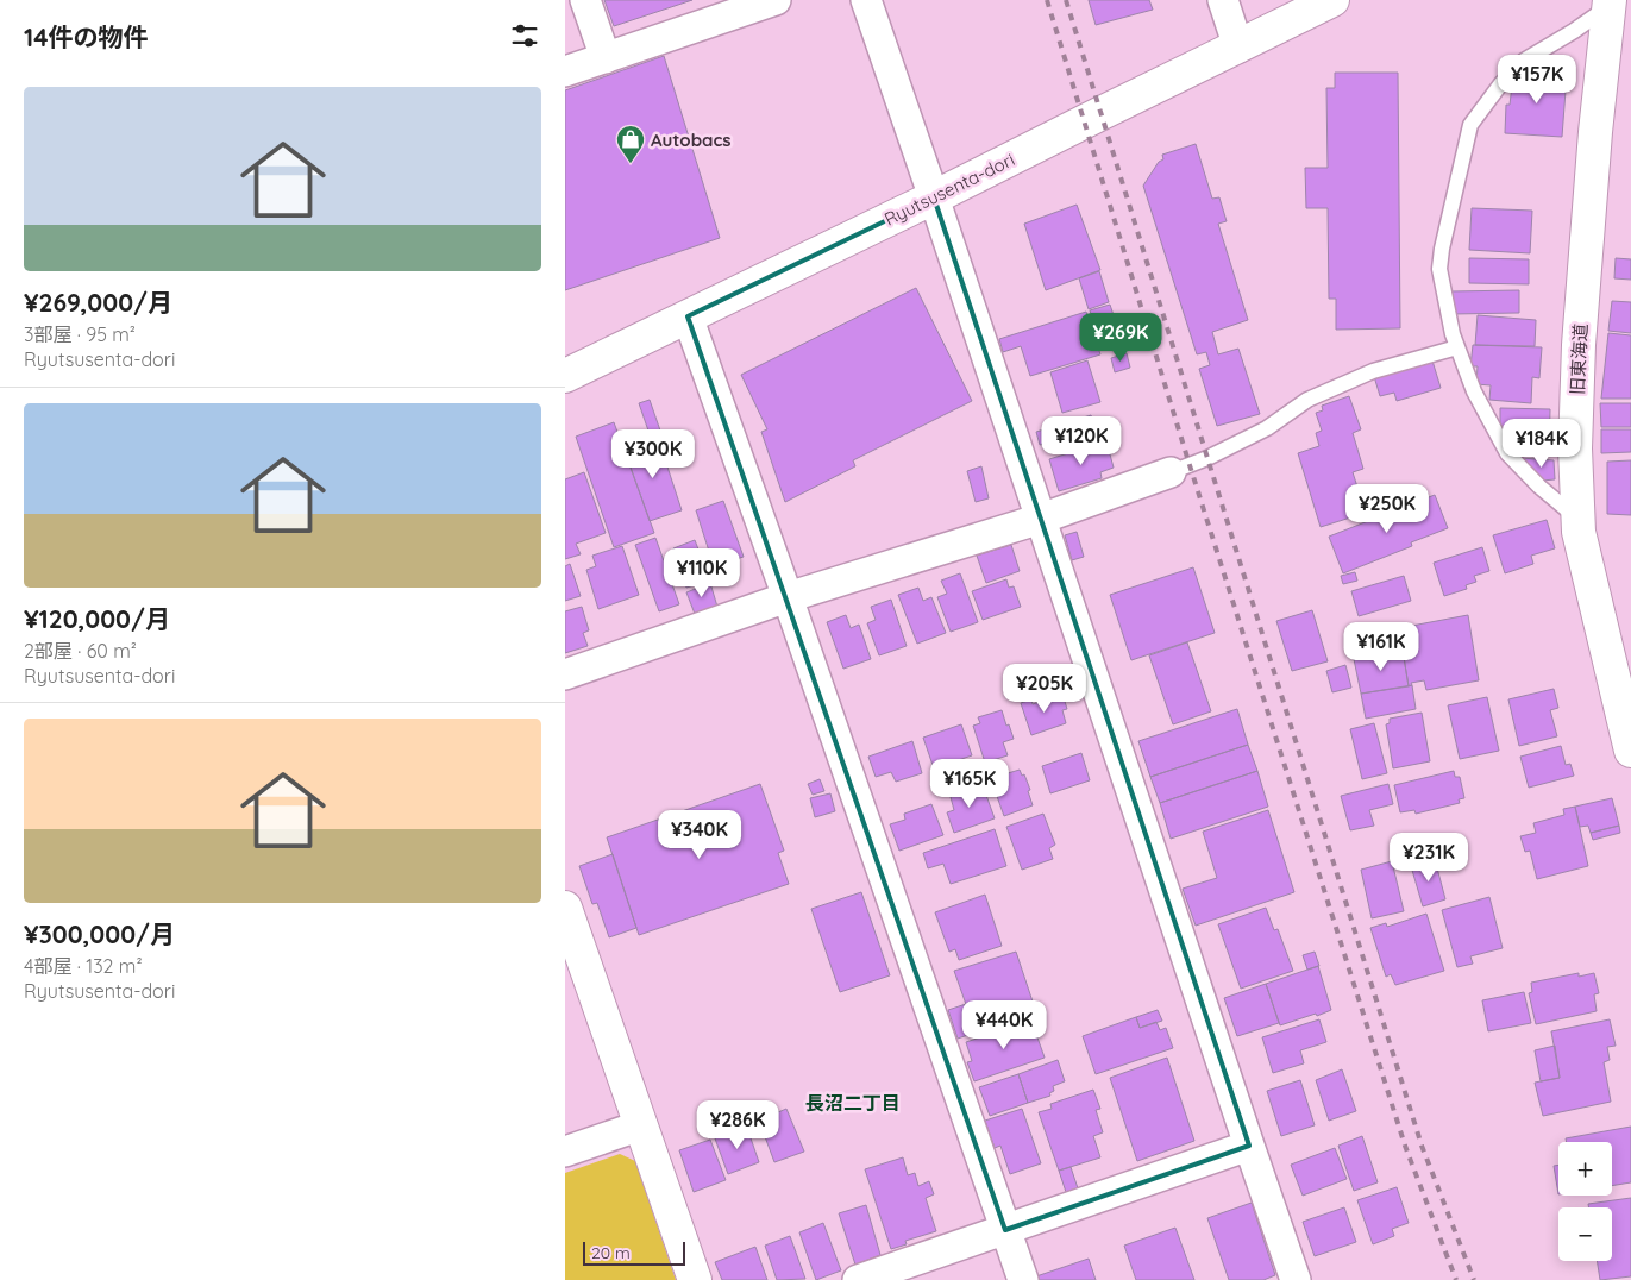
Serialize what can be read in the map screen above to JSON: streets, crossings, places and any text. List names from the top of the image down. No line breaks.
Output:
{"streets":{"street":["Ryutsusenta-dori","旧東海道"]},"districts":["長沼二丁目"],"places":{"shop":["Autobacs"]},"scale_bar":"20 m","page":{"heading":"14件の物件","price":["¥157K","¥269K","¥120K","¥184K","¥300K","¥250K","¥110K","¥161K","¥205K","¥165K","¥340K","¥231K","¥440K","¥286K"],"list":[{"name":"¥269,000/月","note":"3部屋 · 95 m² · Ryutsusenta-dori"},{"name":"¥120,000/月","note":"2部屋 · 60 m² · Ryutsusenta-dori"},{"name":"¥300,000/月","note":"4部屋 · 132 m² · Ryutsusenta-dori"}],"map_buttons":["+","−"],"scale":"20 m"}}
